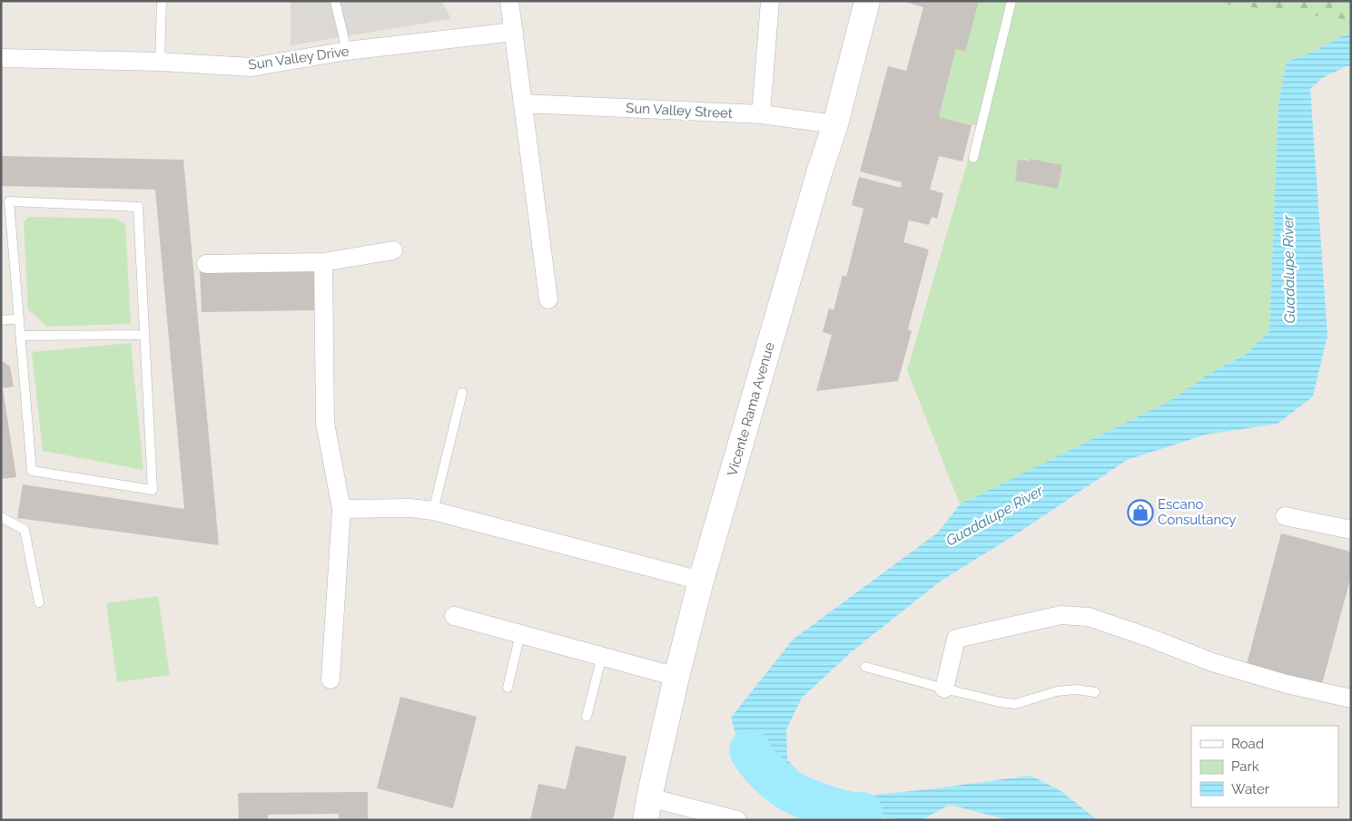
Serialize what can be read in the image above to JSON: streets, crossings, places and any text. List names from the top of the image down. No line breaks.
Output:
{"streets":{"main road":["Vicente Rama Avenue"],"street":["Sun Valley Drive","Sun Valley Street"]},"crossings":[["Sun Valley Street","Vicente Rama Avenue"]],"water":["Guadalupe River"],"places":{"shop":["Escano Consultancy"]},"legend":["Road","Park","Water"]}
